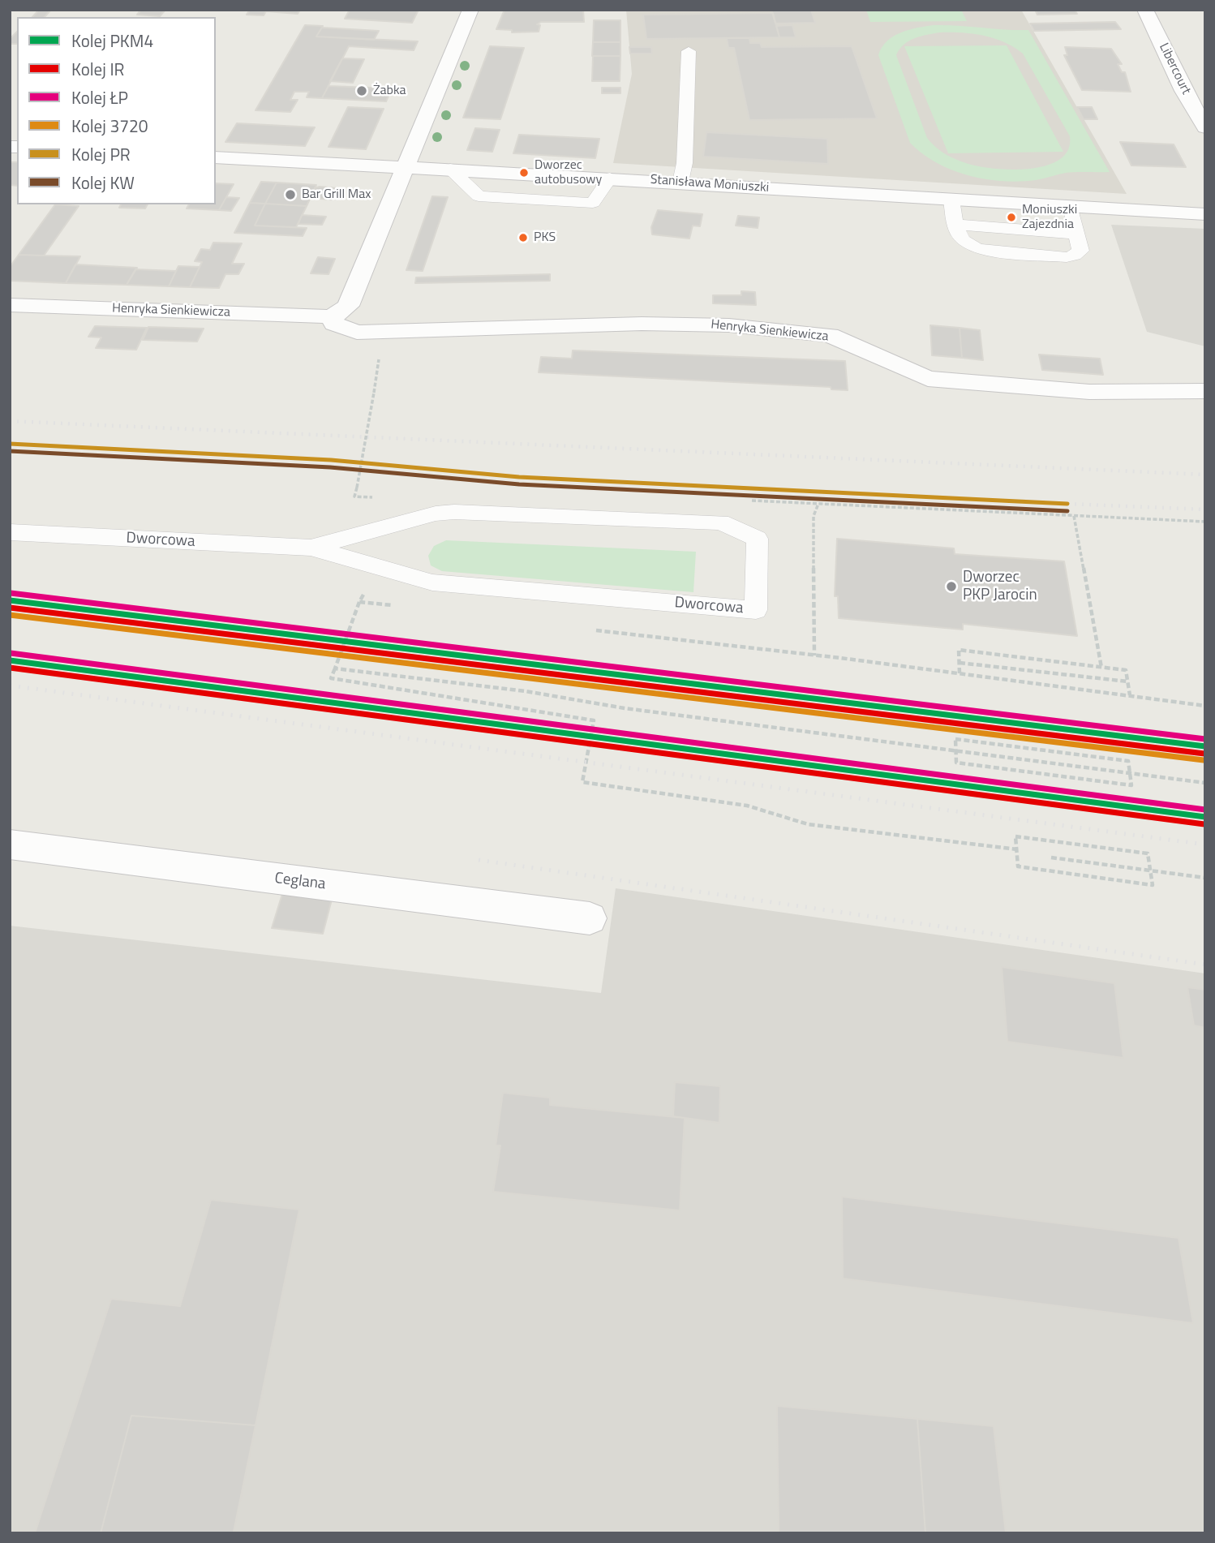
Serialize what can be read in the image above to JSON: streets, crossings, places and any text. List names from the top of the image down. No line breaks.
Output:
{"streets":{"street":["Libercourt","Stanisława Moniuszki","Henryka Sienkiewicza","Ceglana"],"lane":["Dworcowa"]},"places":["Żabka","Dworzec autobusowy","Bar Grill Max","Moniuszki Zajezdnia","PKS","Dworzec PKP Jarocin"],"lines":["rail line PR","rail line KW","rail line ŁP","rail line PKM4","rail line IR","rail line 3720"],"legend":["Kolej PKM4","Kolej IR","Kolej ŁP","Kolej 3720","Kolej PR","Kolej KW"]}
